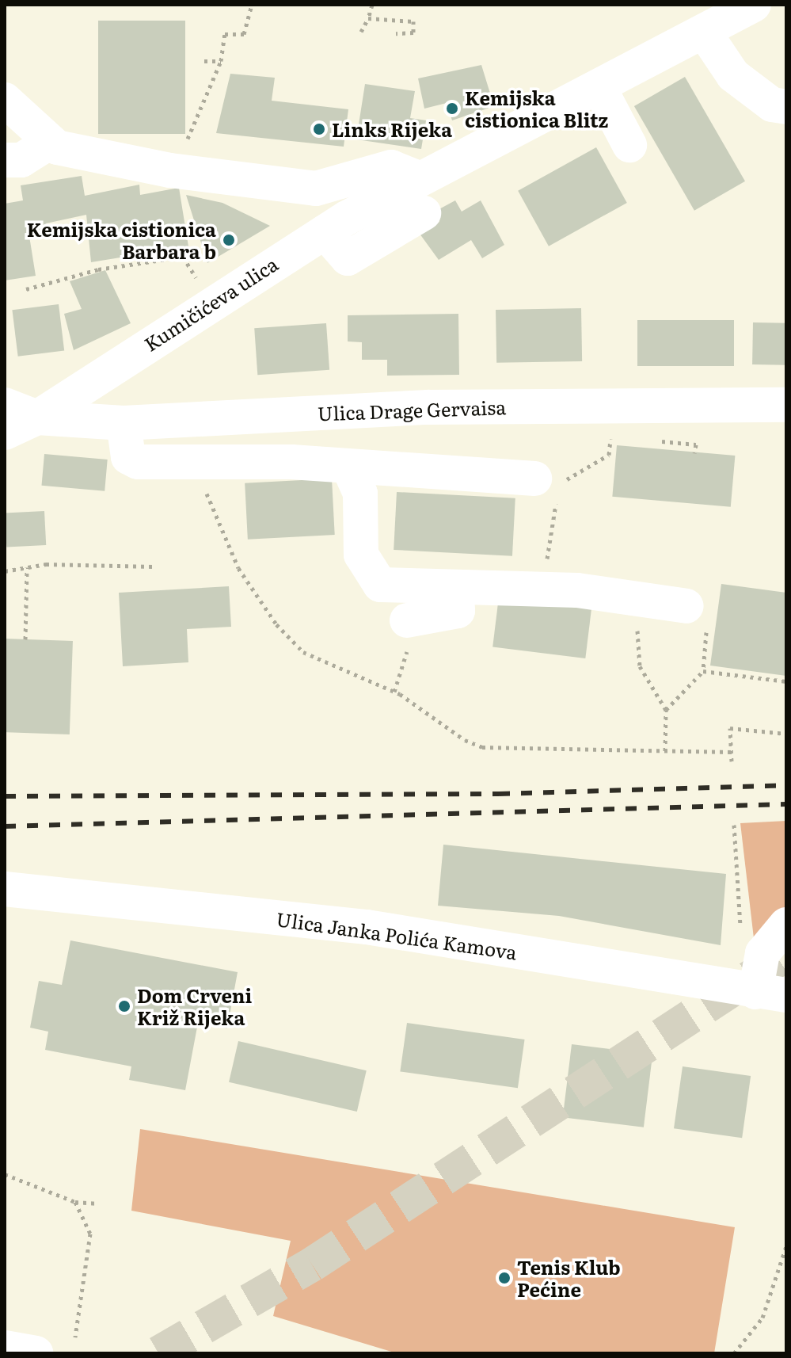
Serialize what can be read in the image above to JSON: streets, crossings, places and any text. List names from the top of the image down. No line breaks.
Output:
{"streets":{"main road":["Kumičićeva ulica","Ulica Drage Gervaisa","Ulica Janka Polića Kamova"]},"crossings":[["Kumičićeva ulica","Ulica Drage Gervaisa"]],"places":["Kemijska cistionica Blitz","Links Rijeka","Kemijska cistionica Barbara b","Dom Crveni Križ Rijeka","Tenis Klub Pećine"]}
